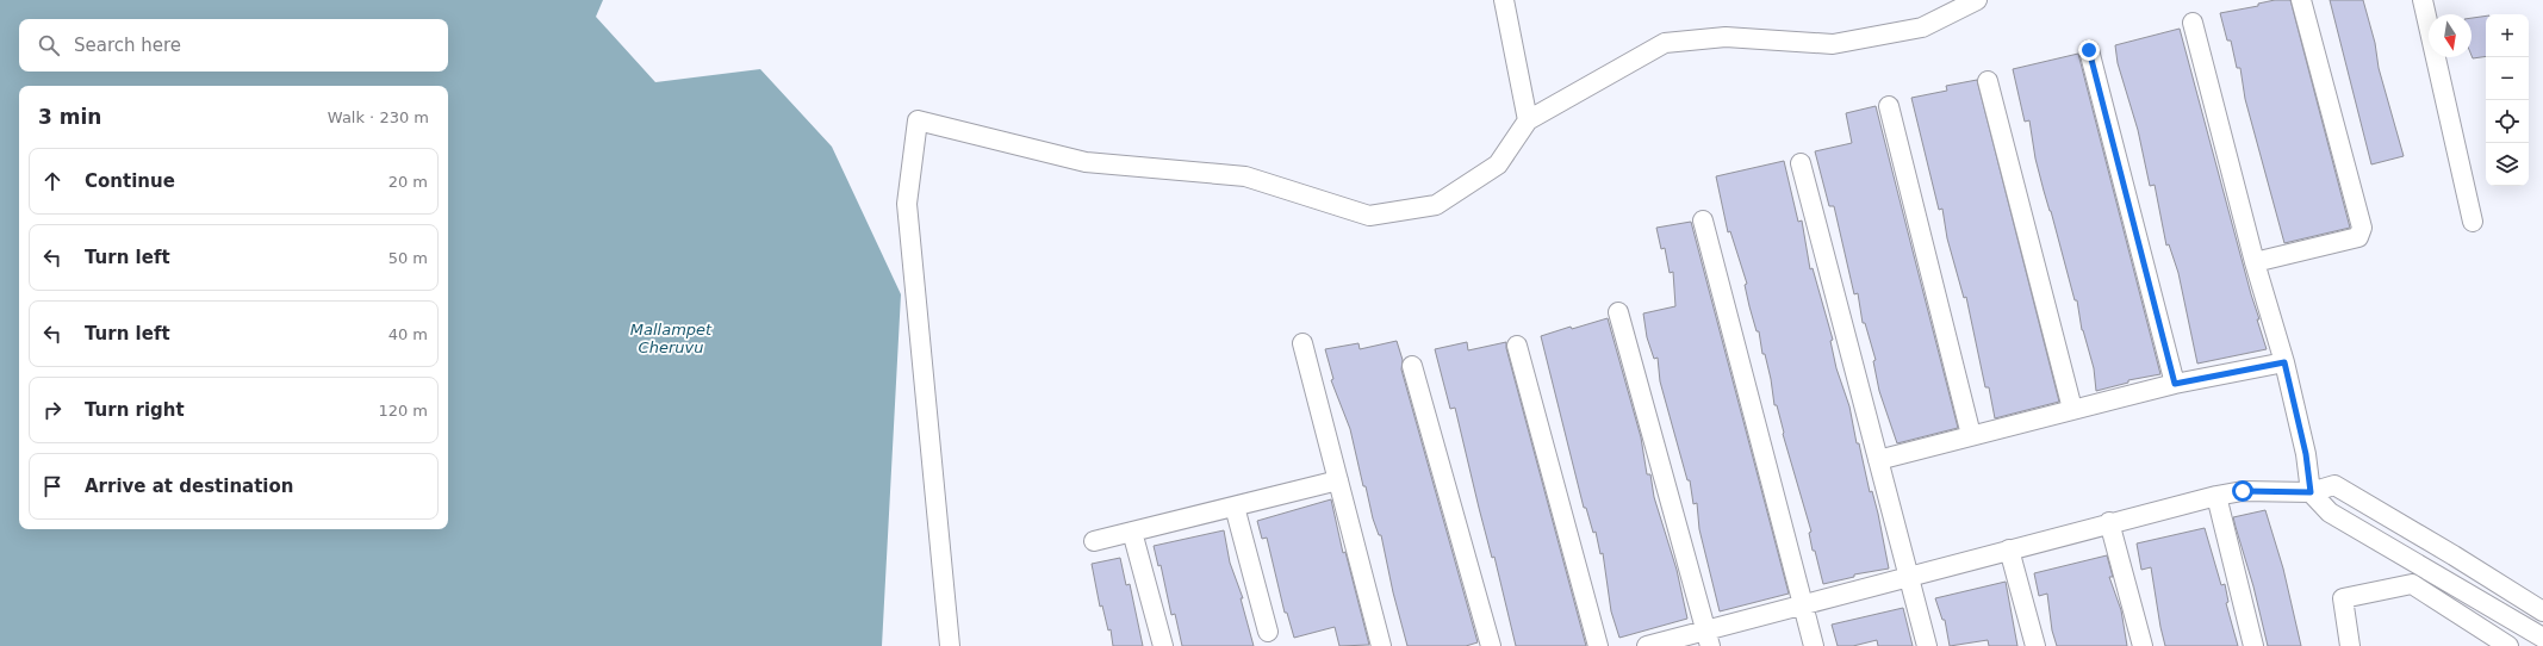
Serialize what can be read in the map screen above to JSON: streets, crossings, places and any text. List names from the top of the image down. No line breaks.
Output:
{"water":["Mallampet Cheruvu"],"north":"bottom","page":{"map_buttons":["+","−"],"search":"Search here","heading":["3 min","Walk · 230 m"],"list":[["Continue","20 m"],["Turn left","50 m"],["Turn left","40 m"],["Turn right","120 m"],"Arrive at destination"]}}
